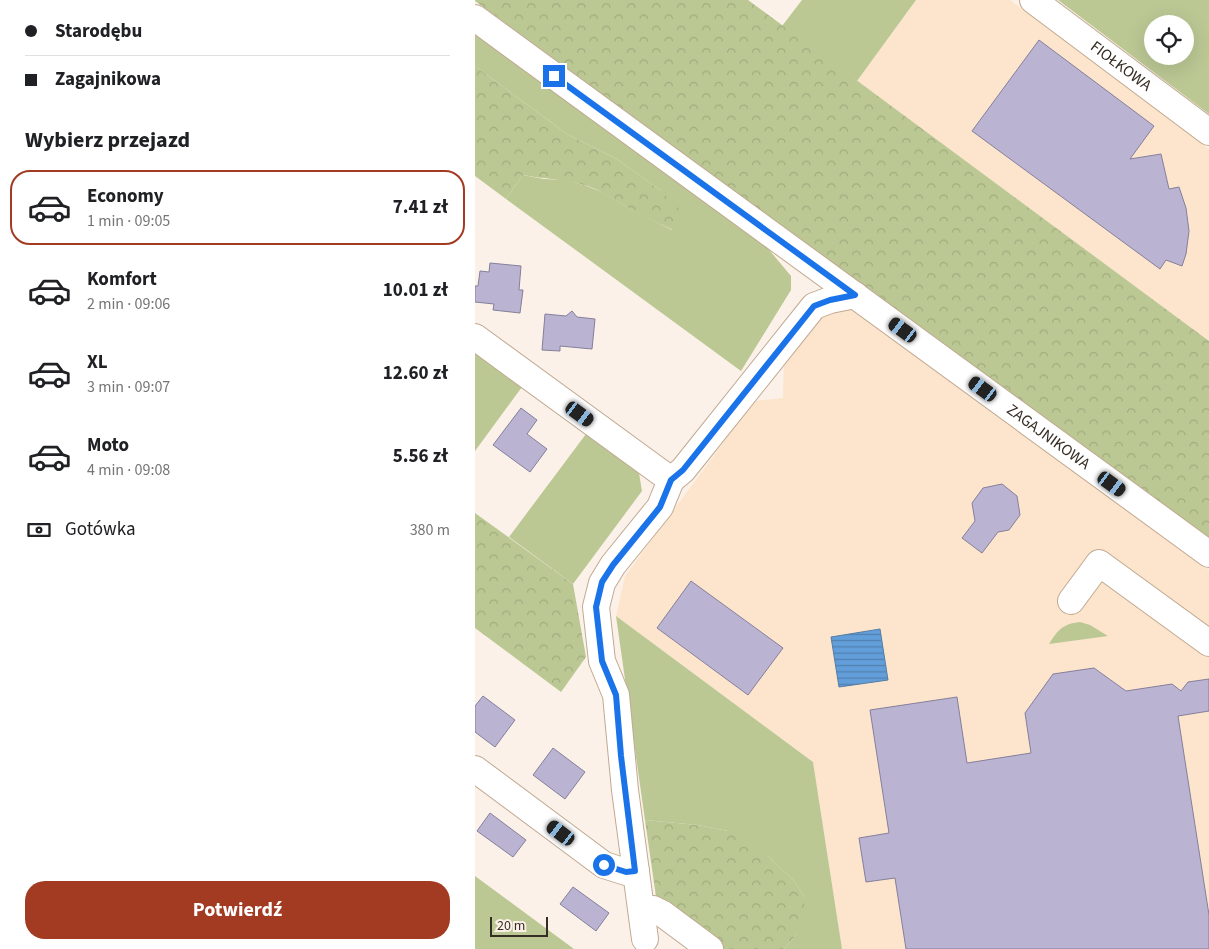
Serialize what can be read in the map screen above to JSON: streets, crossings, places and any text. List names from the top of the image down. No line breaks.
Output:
{"streets":{"street":["FIOŁKOWA","ZAGAJNIKOWA"]},"scale_bar":"20 m","page":{"banner":["Starodębu","Zagajnikowa"],"heading":"Wybierz przejazd","list":[{"name":"Economy","note":"1 min · 09:05","value":"7.41 zł"},{"name":"Komfort","note":"2 min · 09:06","value":"10.01 zł"},{"name":"XL","note":"3 min · 09:07","value":"12.60 zł"},{"name":"Moto","note":"4 min · 09:08","value":"5.56 zł"}],"pay":["Gotówka","380 m"],"buttons":"Potwierdź","scale":"20 m"}}
